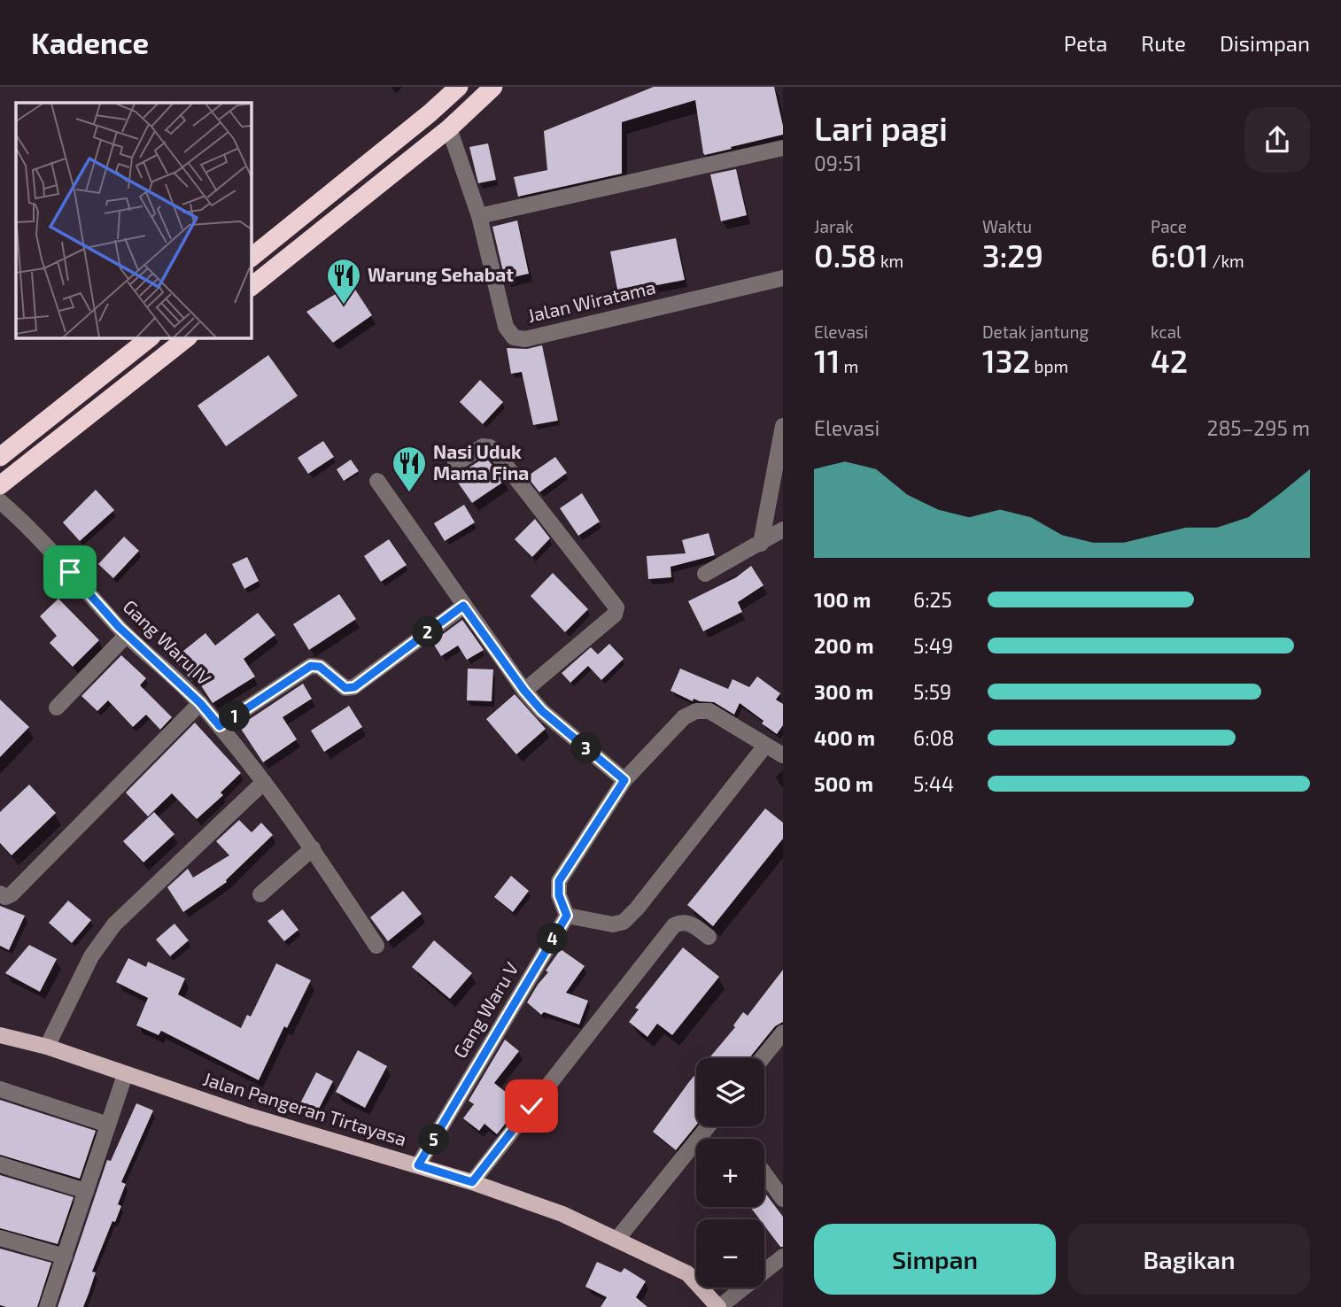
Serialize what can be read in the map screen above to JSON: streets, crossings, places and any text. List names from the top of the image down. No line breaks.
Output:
{"streets":{"main road":["Jalan Pangeran Tirtayasa"],"street":["Jalan Wiratama","Gang Waru IV","Gang Waru V"]},"crossings":[["Gang Waru V","Jalan Pangeran Tirtayasa"]],"places":{"restaurant":["Warung Sehabat","Nasi Uduk Mama Fina"]},"page":{"header":"Kadence","nav":["Peta","Rute","Disimpan"],"heading":["Lari pagi","09:51"],"stats":[["Jarak","0.58 km"],["Waktu","3:29"],["Pace","6:01 /km"],["Elevasi","11 m"],["Detak jantung","132 bpm"],["kcal","42"]],"chart":["Elevasi","285–295 m"],"list":[{"name":"100 m","note":"6:25"},{"name":"200 m","note":"5:49"},{"name":"300 m","note":"5:59"},{"name":"400 m","note":"6:08"},{"name":"500 m","note":"5:44"}],"pins":["2","1","3","4","5"],"map_buttons":["+","−"],"buttons":["Simpan","Bagikan"]}}
